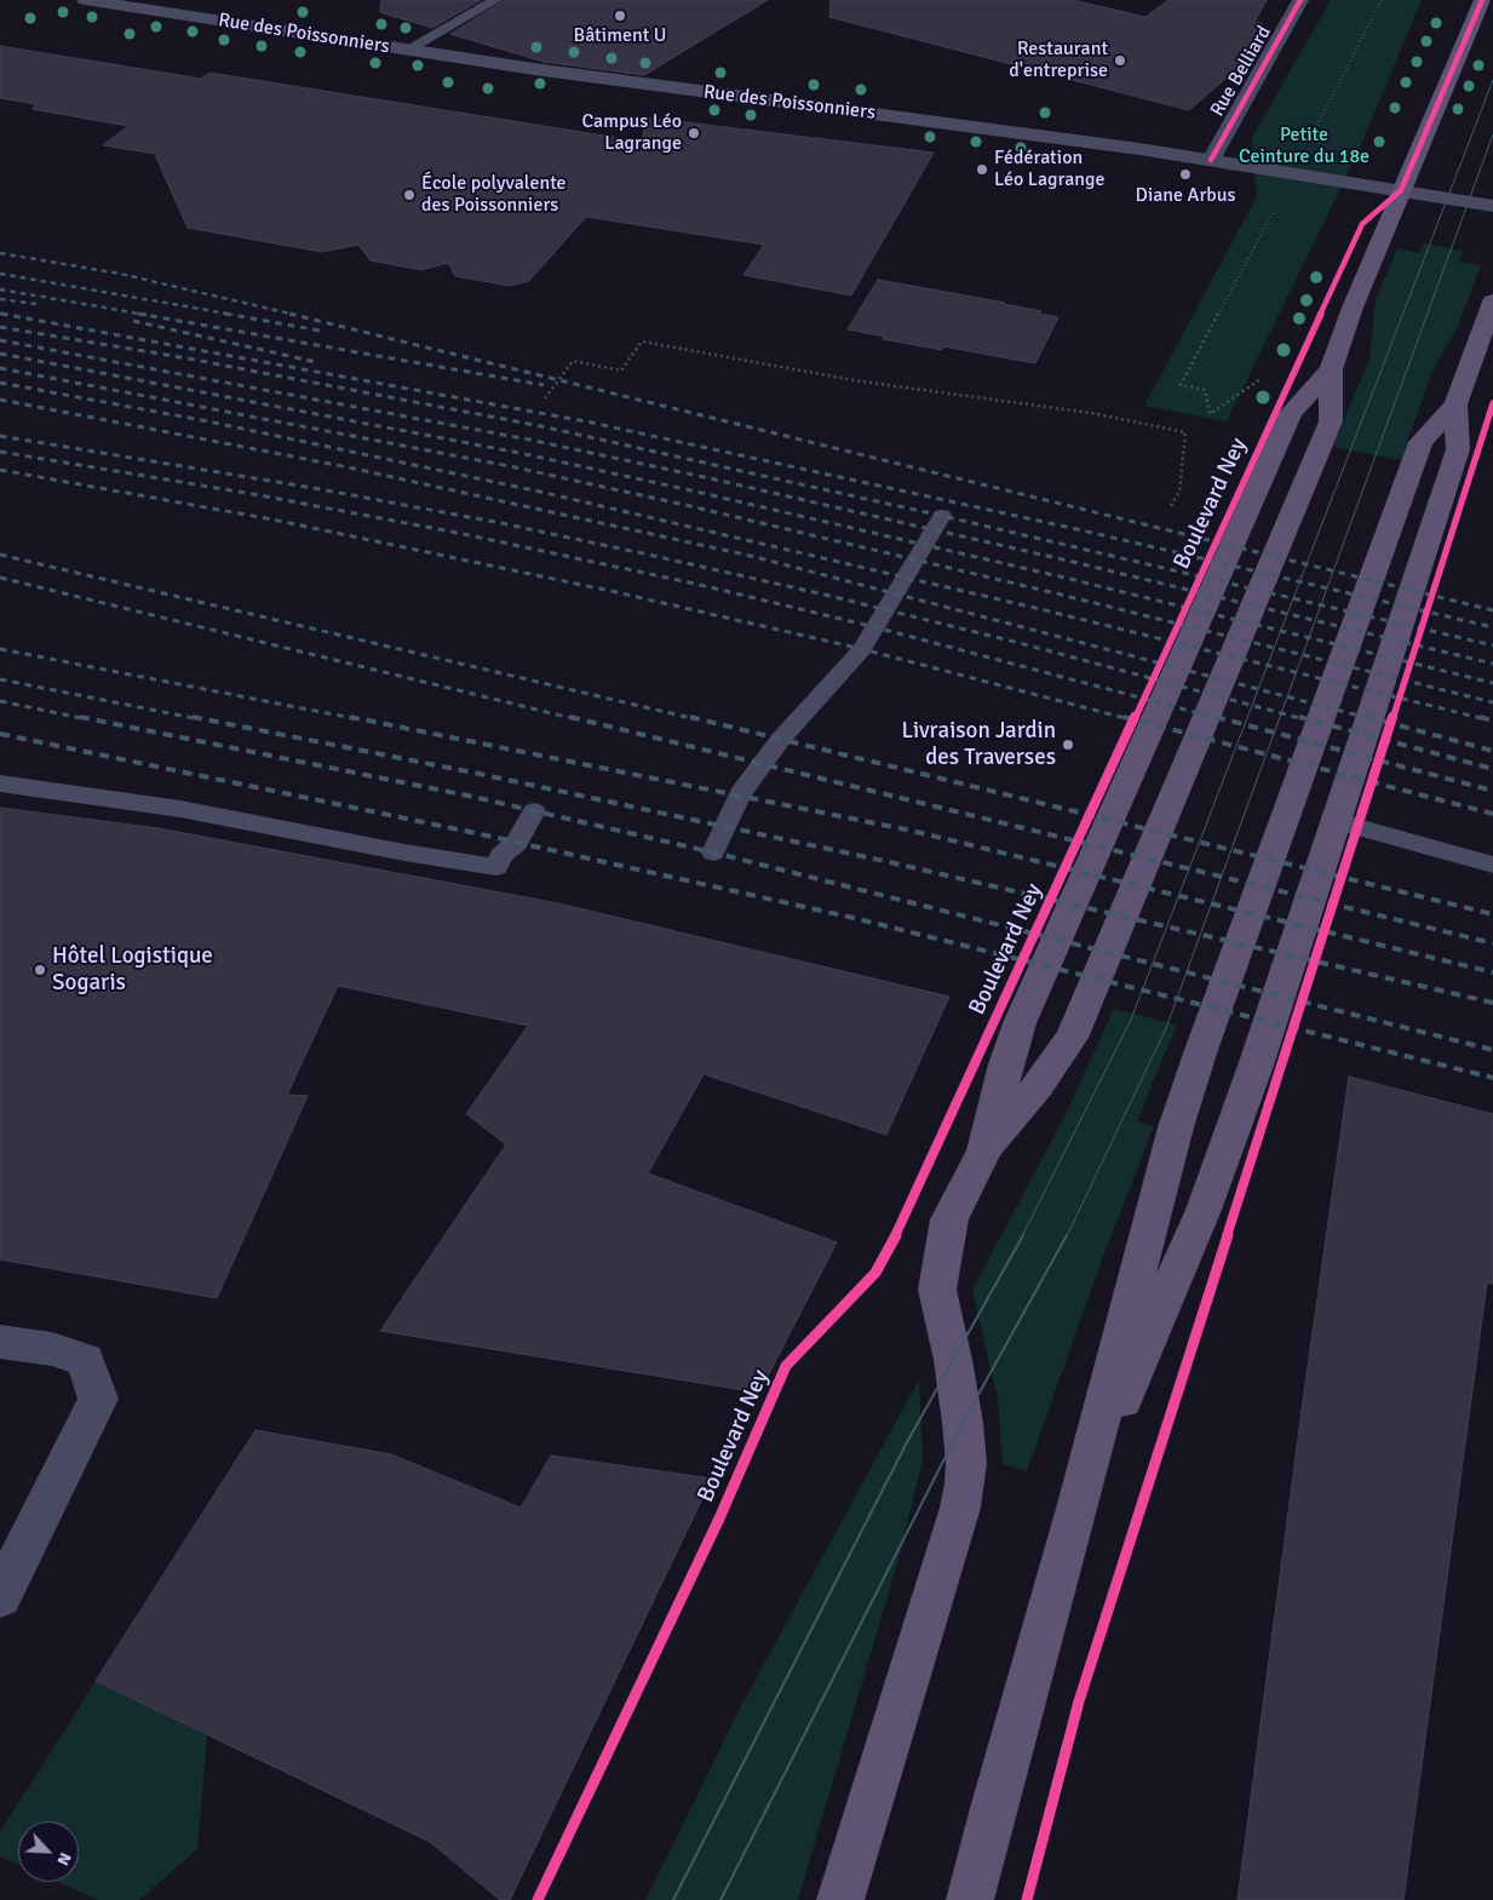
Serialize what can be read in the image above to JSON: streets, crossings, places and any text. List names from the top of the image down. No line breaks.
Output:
{"streets":{"main road":["Boulevard Ney"],"street":["Rue des Poissonniers","Rue Belliard"]},"crossings":[["Rue des Poissonniers","Rue Belliard"],["Rue des Poissonniers","Boulevard Ney"]],"parks":["Petite Ceinture du 18e"],"places":["Bâtiment U","Restaurant d'entreprise","Campus Léo Lagrange","Fédération Léo Lagrange","Diane Arbus","École polyvalente des Poissonniers","Livraison Jardin des Traverses","Hôtel Logistique Sogaris"],"north":"bottom right"}
